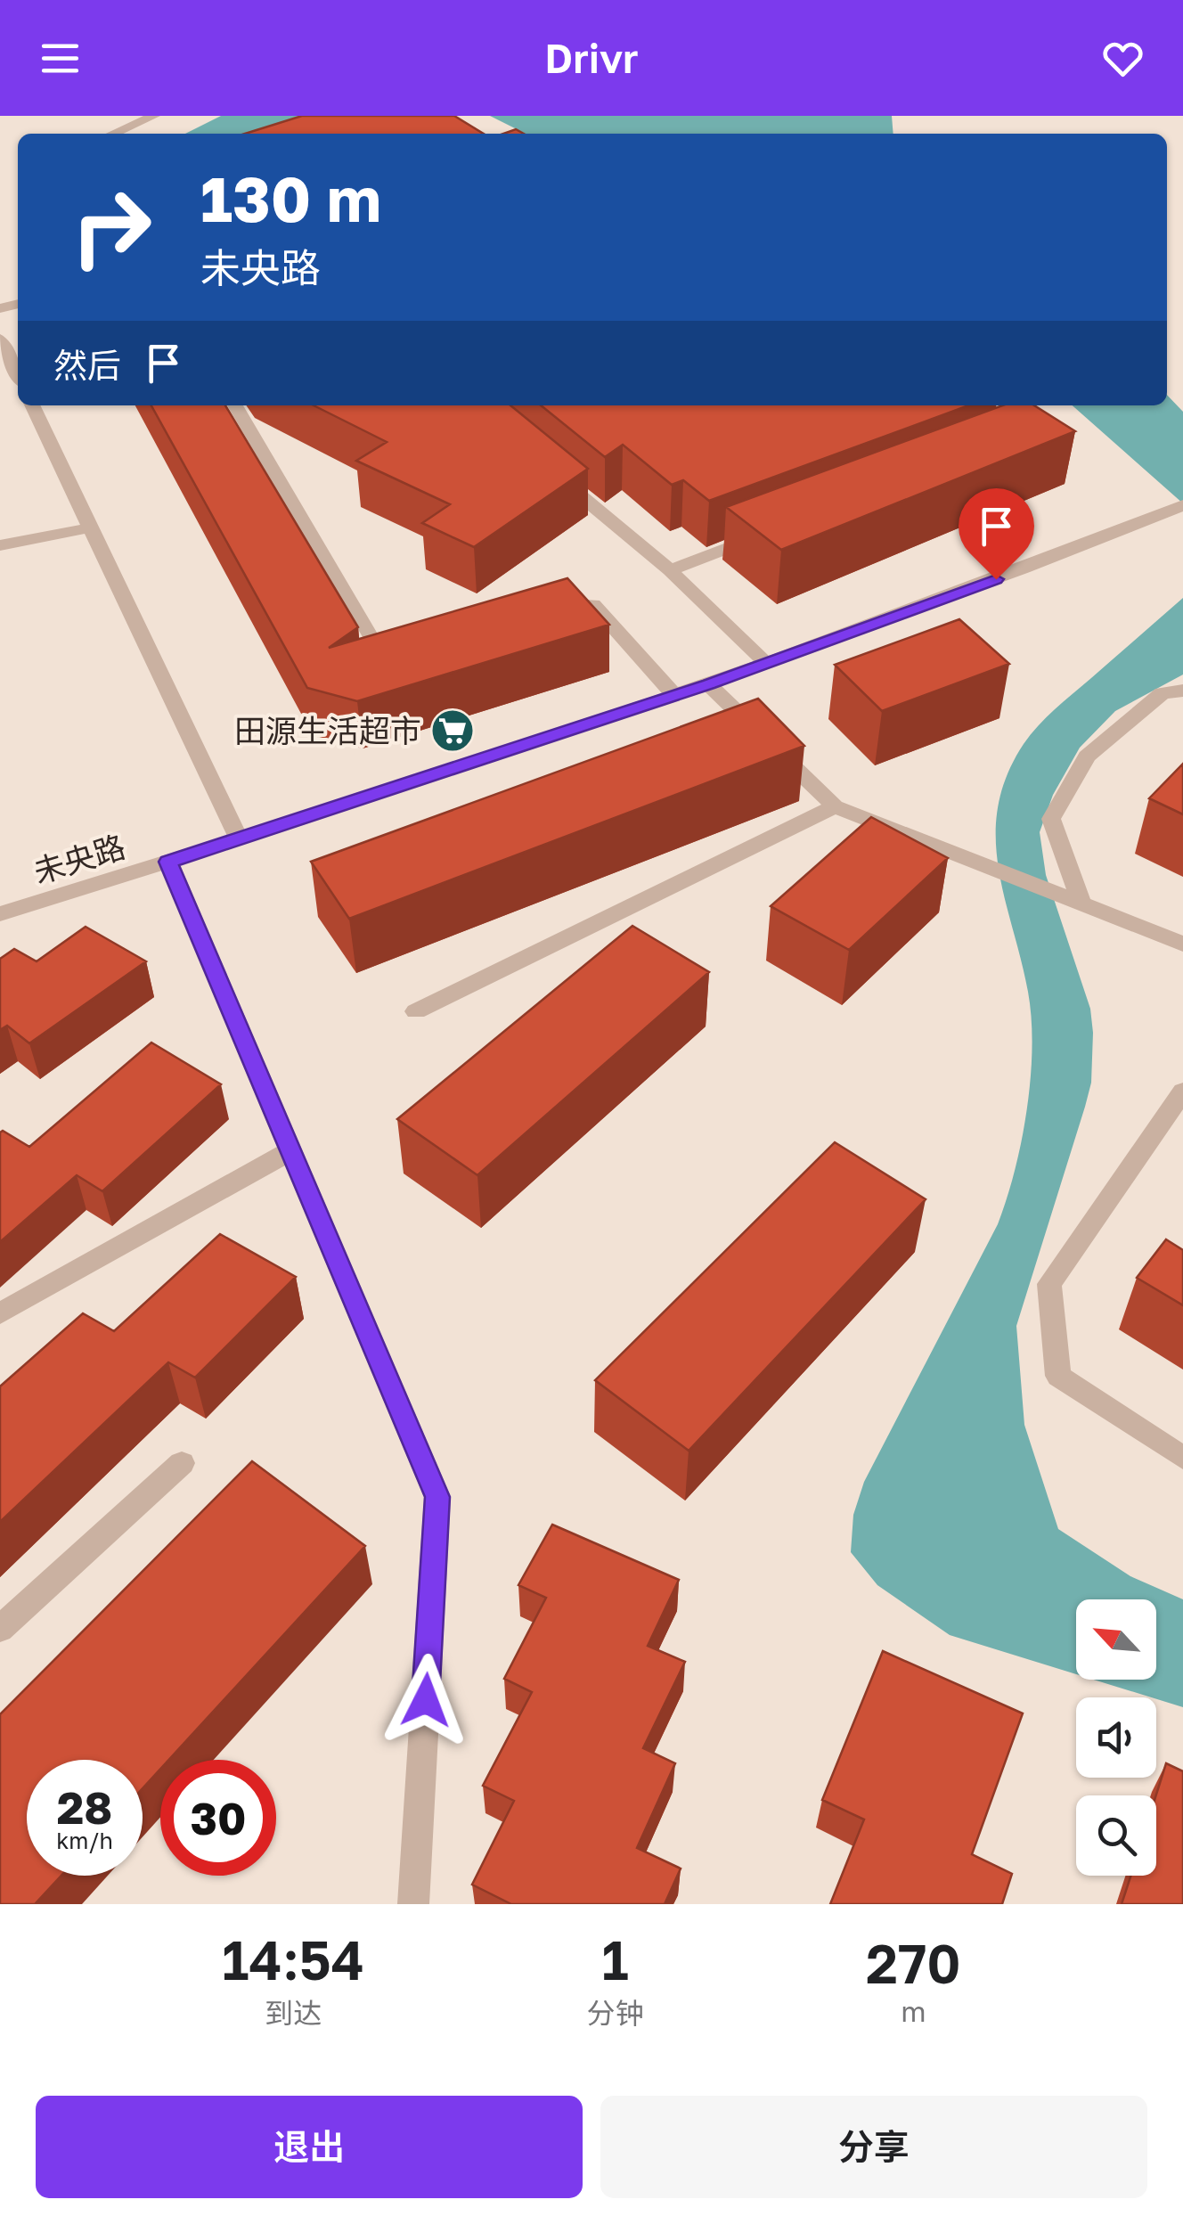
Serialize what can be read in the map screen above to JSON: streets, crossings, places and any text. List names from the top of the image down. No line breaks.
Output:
{"streets":{"street":["未央路"]},"places":{"supermarket":["田源生活超市"]},"north":"top left","page":{"header":"Drivr","turn":["130 m","未央路"],"then":"然后","speed":"28 km/h","limit":"30","eta":["14:54","到达","1","分钟","270","m"],"buttons":["退出","分享"]}}
